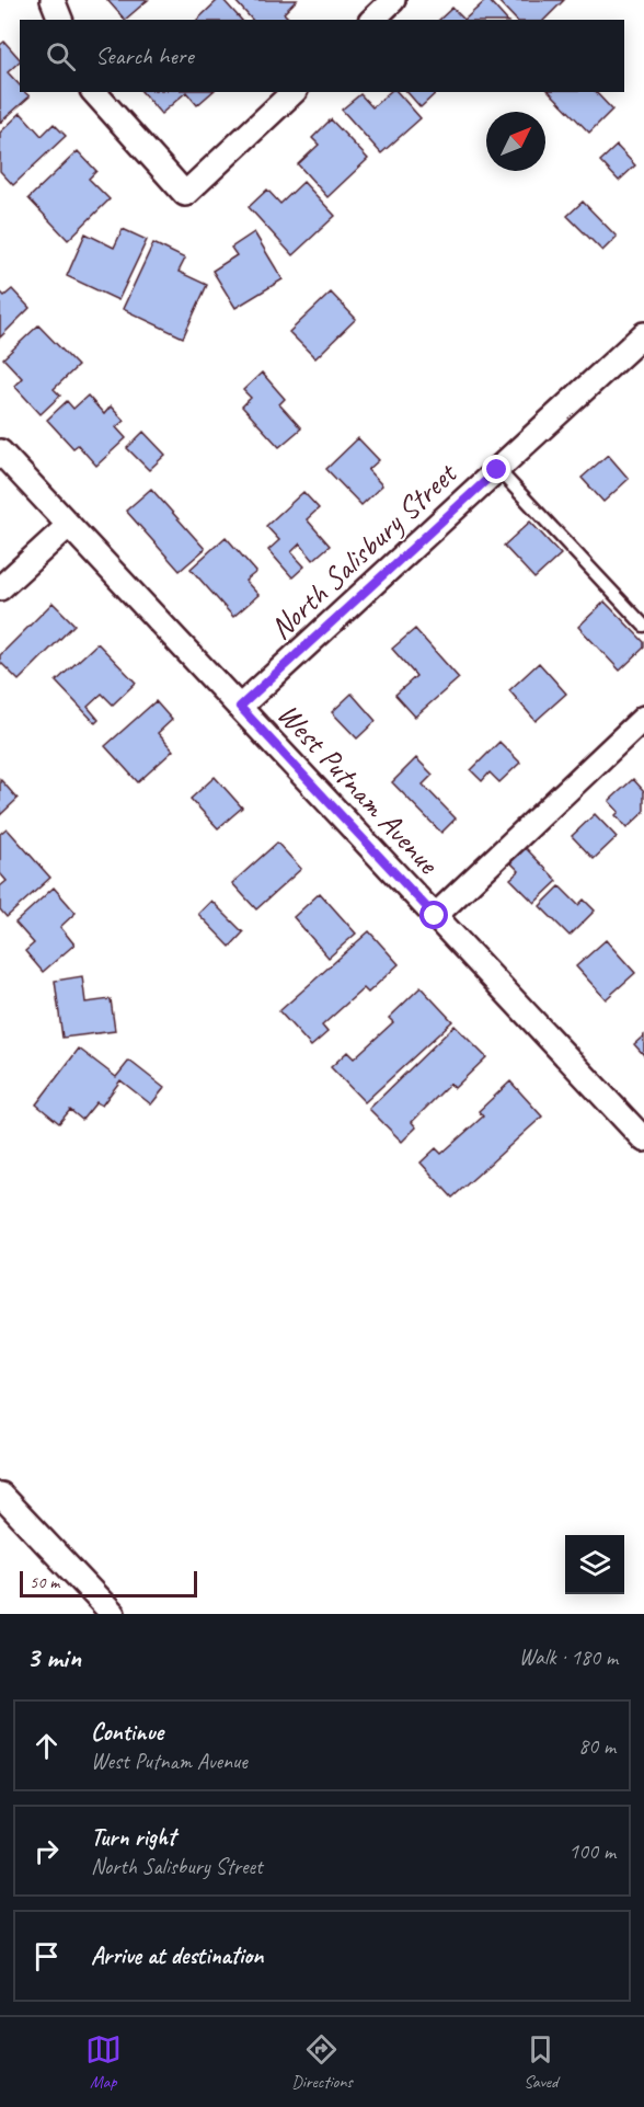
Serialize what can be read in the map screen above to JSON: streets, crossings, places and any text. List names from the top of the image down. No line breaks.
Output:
{"streets":{"street":["North Salisbury Street","West Putnam Avenue"]},"crossings":[["North Salisbury Street","West Putnam Avenue"]],"scale_bar":"50 m","north":"top right","page":{"search":"Search here","scale":"50 m","heading":["3 min","Walk · 180 m"],"list":[["Continue","West Putnam Avenue","80 m"],["Turn right","North Salisbury Street","100 m"],"Arrive at destination"],"nav":["Map","Directions","Saved"]}}
